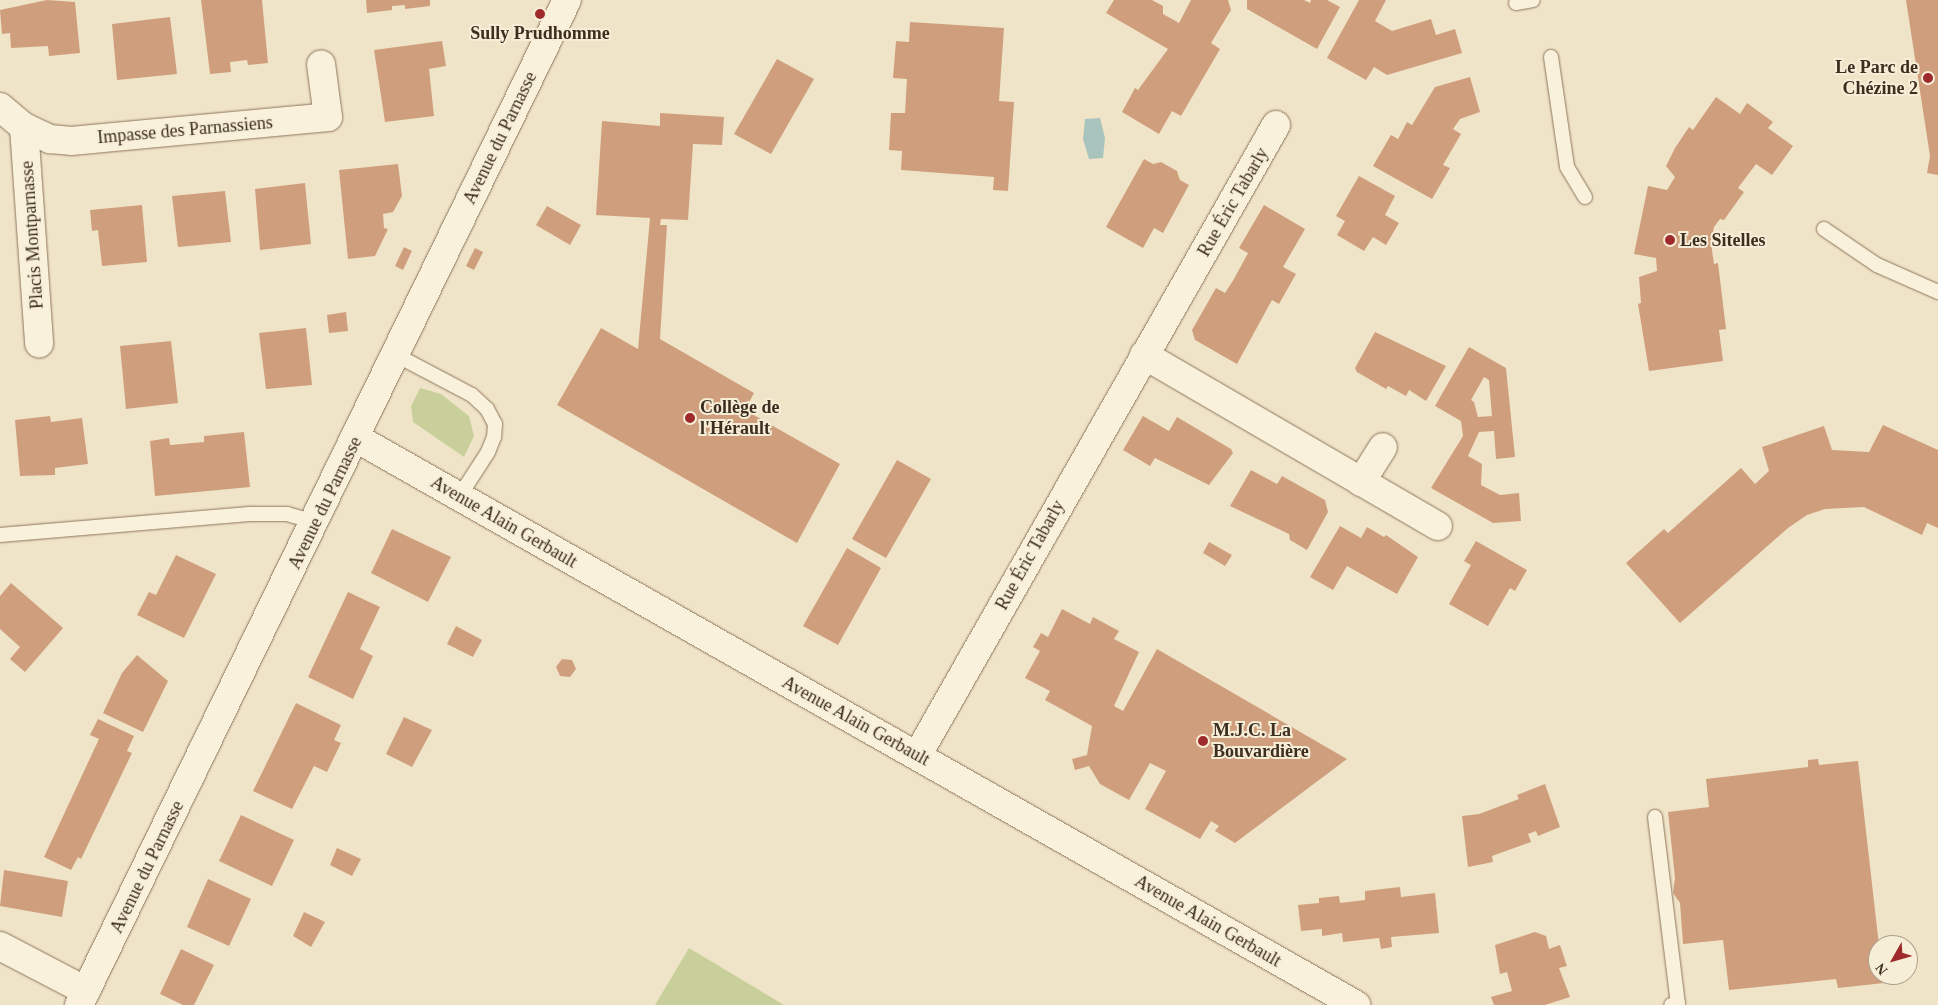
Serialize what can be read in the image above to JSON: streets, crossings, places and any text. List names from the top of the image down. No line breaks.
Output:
{"streets":{"street":["Impasse des Parnassiens","Avenue du Parnasse","Rue Éric Tabarly","Placis Montparnasse","Avenue Alain Gerbault"]},"crossings":[["Impasse des Parnassiens","Placis Montparnasse"],["Avenue du Parnasse","Avenue Alain Gerbault"],["Rue Éric Tabarly","Avenue Alain Gerbault"]],"places":["Sully Prudhomme","Le Parc de Chézine 2","Les Sitelles","Collège de l'Hérault","M.J.C. La Bouvardière"],"north":"bottom left"}
